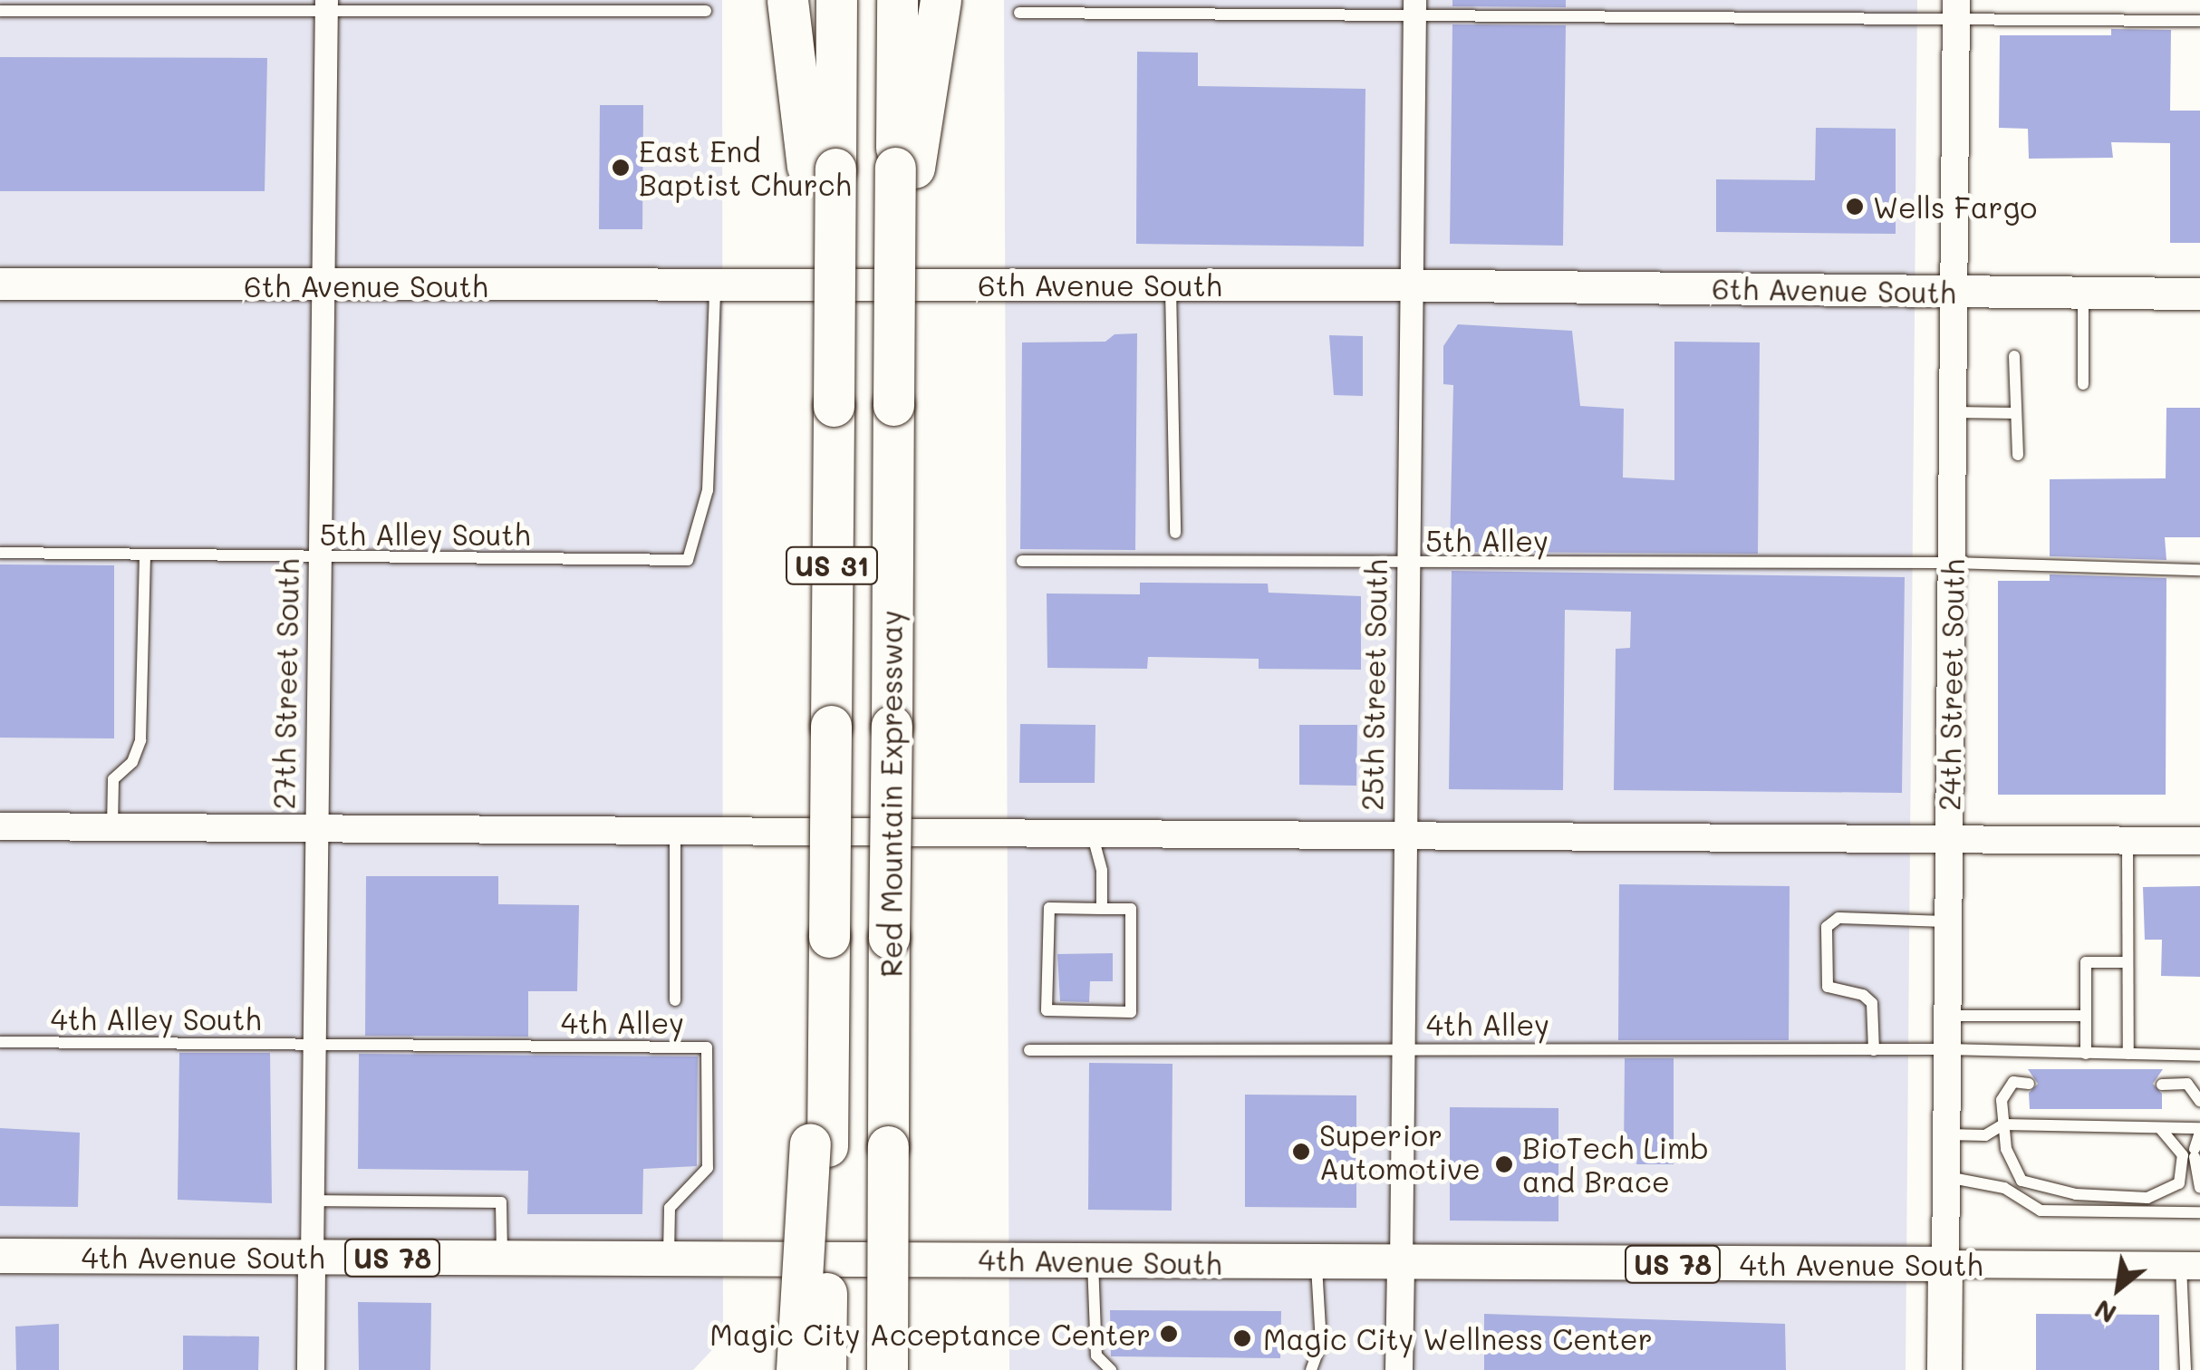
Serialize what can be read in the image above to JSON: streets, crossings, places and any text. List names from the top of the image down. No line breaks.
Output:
{"streets":{"highway":["US 31","Red Mountain Expressway"],"main road":["6th Avenue South","24th Street South","4th Avenue South","US 78"],"street":["27th Street South","25th Street South"],"lane":["5th Alley South","5th Alley","4th Alley South","4th Alley"]},"crossings":[["6th Avenue South","5th Alley South"],["6th Avenue South","27th Street South"],["6th Avenue South","25th Street South"],["6th Avenue South","24th Street South"],["5th Alley South","27th Street South"],["5th Alley","25th Street South"],["5th Alley","24th Street South"],["27th Street South","4th Alley South"],["27th Street South","4th Alley"],["27th Street South","4th Avenue South"],["25th Street South","4th Alley"],["25th Street South","4th Avenue South"],["24th Street South","4th Alley"],["24th Street South","4th Avenue South"],["4th Alley South","4th Alley"],["4th Alley","4th Avenue South"]],"places":["East End Baptist Church","Wells Fargo","Superior Automotive","BioTech Limb and Brace","Magic City Acceptance Center","Magic City Wellness Center"],"north":"bottom left"}
